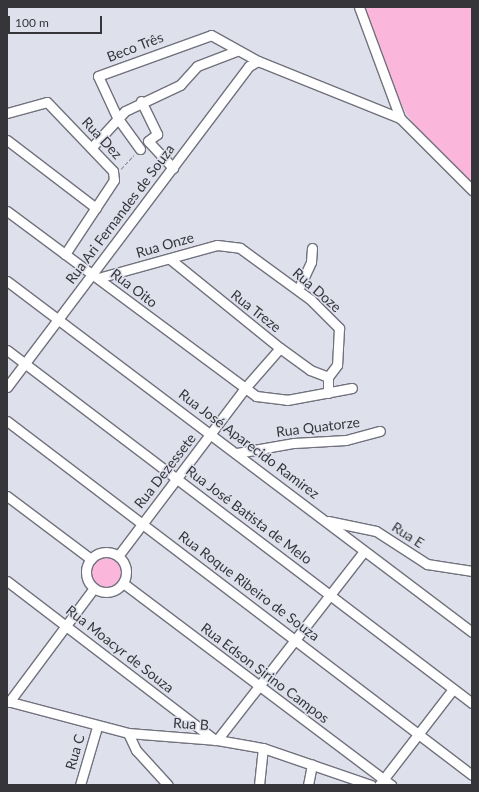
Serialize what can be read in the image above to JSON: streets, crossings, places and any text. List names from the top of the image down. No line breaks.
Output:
{"streets":{"street":["Beco Três","Rua Dez","Rua Ari Fernandes de Souza","Rua Onze","Rua Oito","Rua Doze","Rua Treze","Rua Quatorze","Rua José Aparecido Ramirez","Rua Dezessete","Rua José Batista de Melo","Rua E","Rua Roque Ribeiro de Souza","Rua Moacyr de Souza","Rua Edson Sirino Campos","Rua B","Rua C"]},"crossings":[["Beco Três","Rua Ari Fernandes de Souza"],["Rua Dez","Rua Oito"],["Rua Ari Fernandes de Souza","Rua Onze"],["Rua Ari Fernandes de Souza","Rua Oito"],["Rua Ari Fernandes de Souza","Rua José Aparecido Ramirez"],["Rua Ari Fernandes de Souza","Rua José Batista de Melo"],["Rua Onze","Rua Oito"],["Rua Onze","Rua Doze"],["Rua Onze","Rua Treze"],["Rua Oito","Rua Dezessete"],["Rua Doze","Rua Treze"],["Rua Treze","Rua Dezessete"],["Rua Quatorze","Rua José Aparecido Ramirez"],["Rua José Aparecido Ramirez","Rua Dezessete"],["Rua José Aparecido Ramirez","Rua E"],["Rua Dezessete","Rua José Batista de Melo"],["Rua Dezessete","Rua Roque Ribeiro de Souza"],["Rua Dezessete","Rua Edson Sirino Campos"],["Rua Moacyr de Souza","Rua B"],["Rua B","Rua C"]],"scale_bar":"100 m"}
